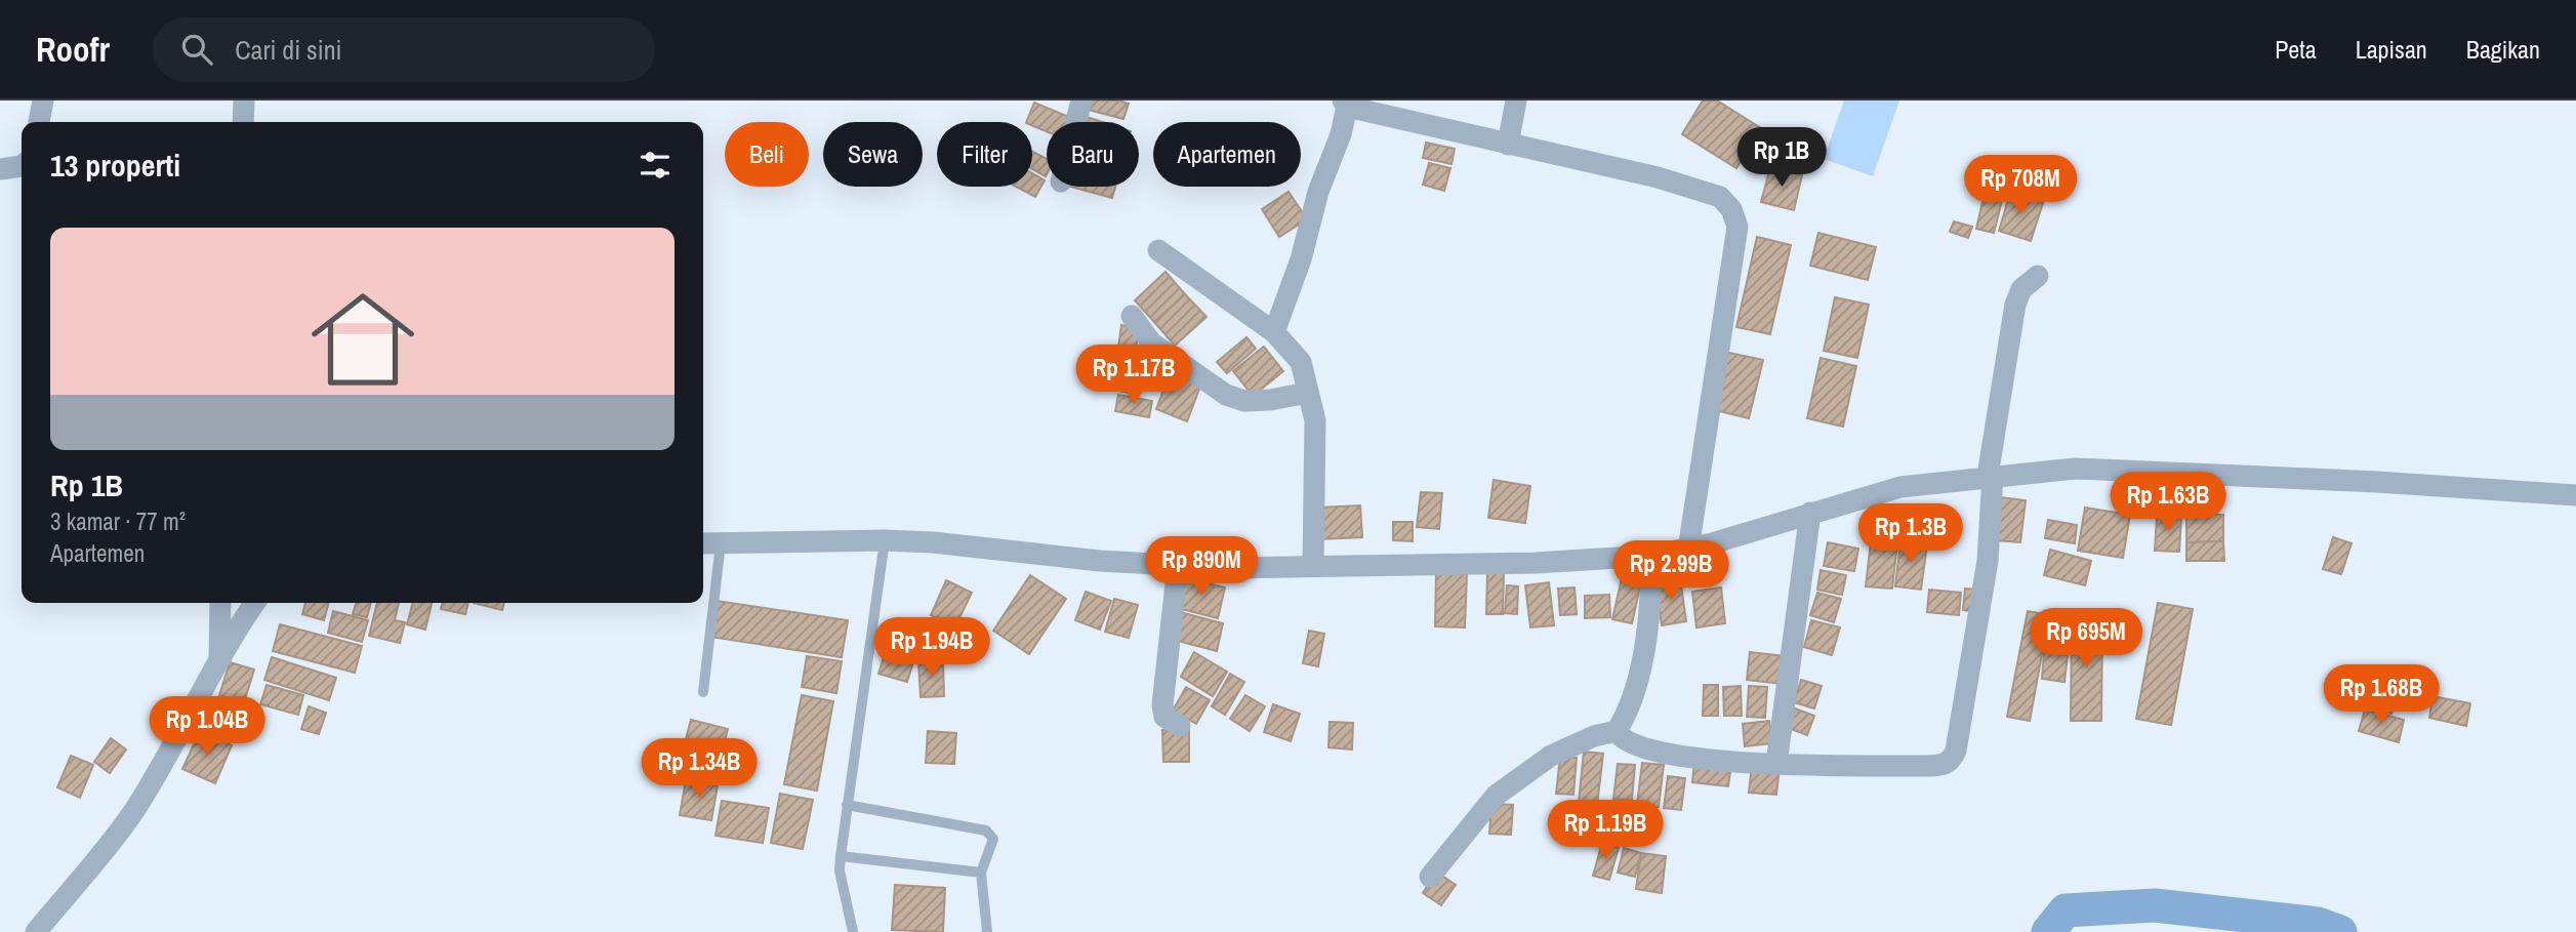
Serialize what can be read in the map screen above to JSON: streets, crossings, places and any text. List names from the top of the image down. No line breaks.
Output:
{"page":{"header":"Roofr","search":"Cari di sini","nav":["Peta","Lapisan","Bagikan"],"chip":["Beli","Sewa","Filter","Baru","Apartemen"],"heading":"13 properti","price":["Rp 1B","Rp 708M","Rp 1.17B","Rp 1.63B","Rp 1.3B","Rp 890M","Rp 2.99B","Rp 695M","Rp 1.94B","Rp 1.68B","Rp 1.04B","Rp 1.34B","Rp 1.19B"],"list":[{"name":"Rp 1B","note":"3 kamar · 77 m² · Apartemen"}]}}
